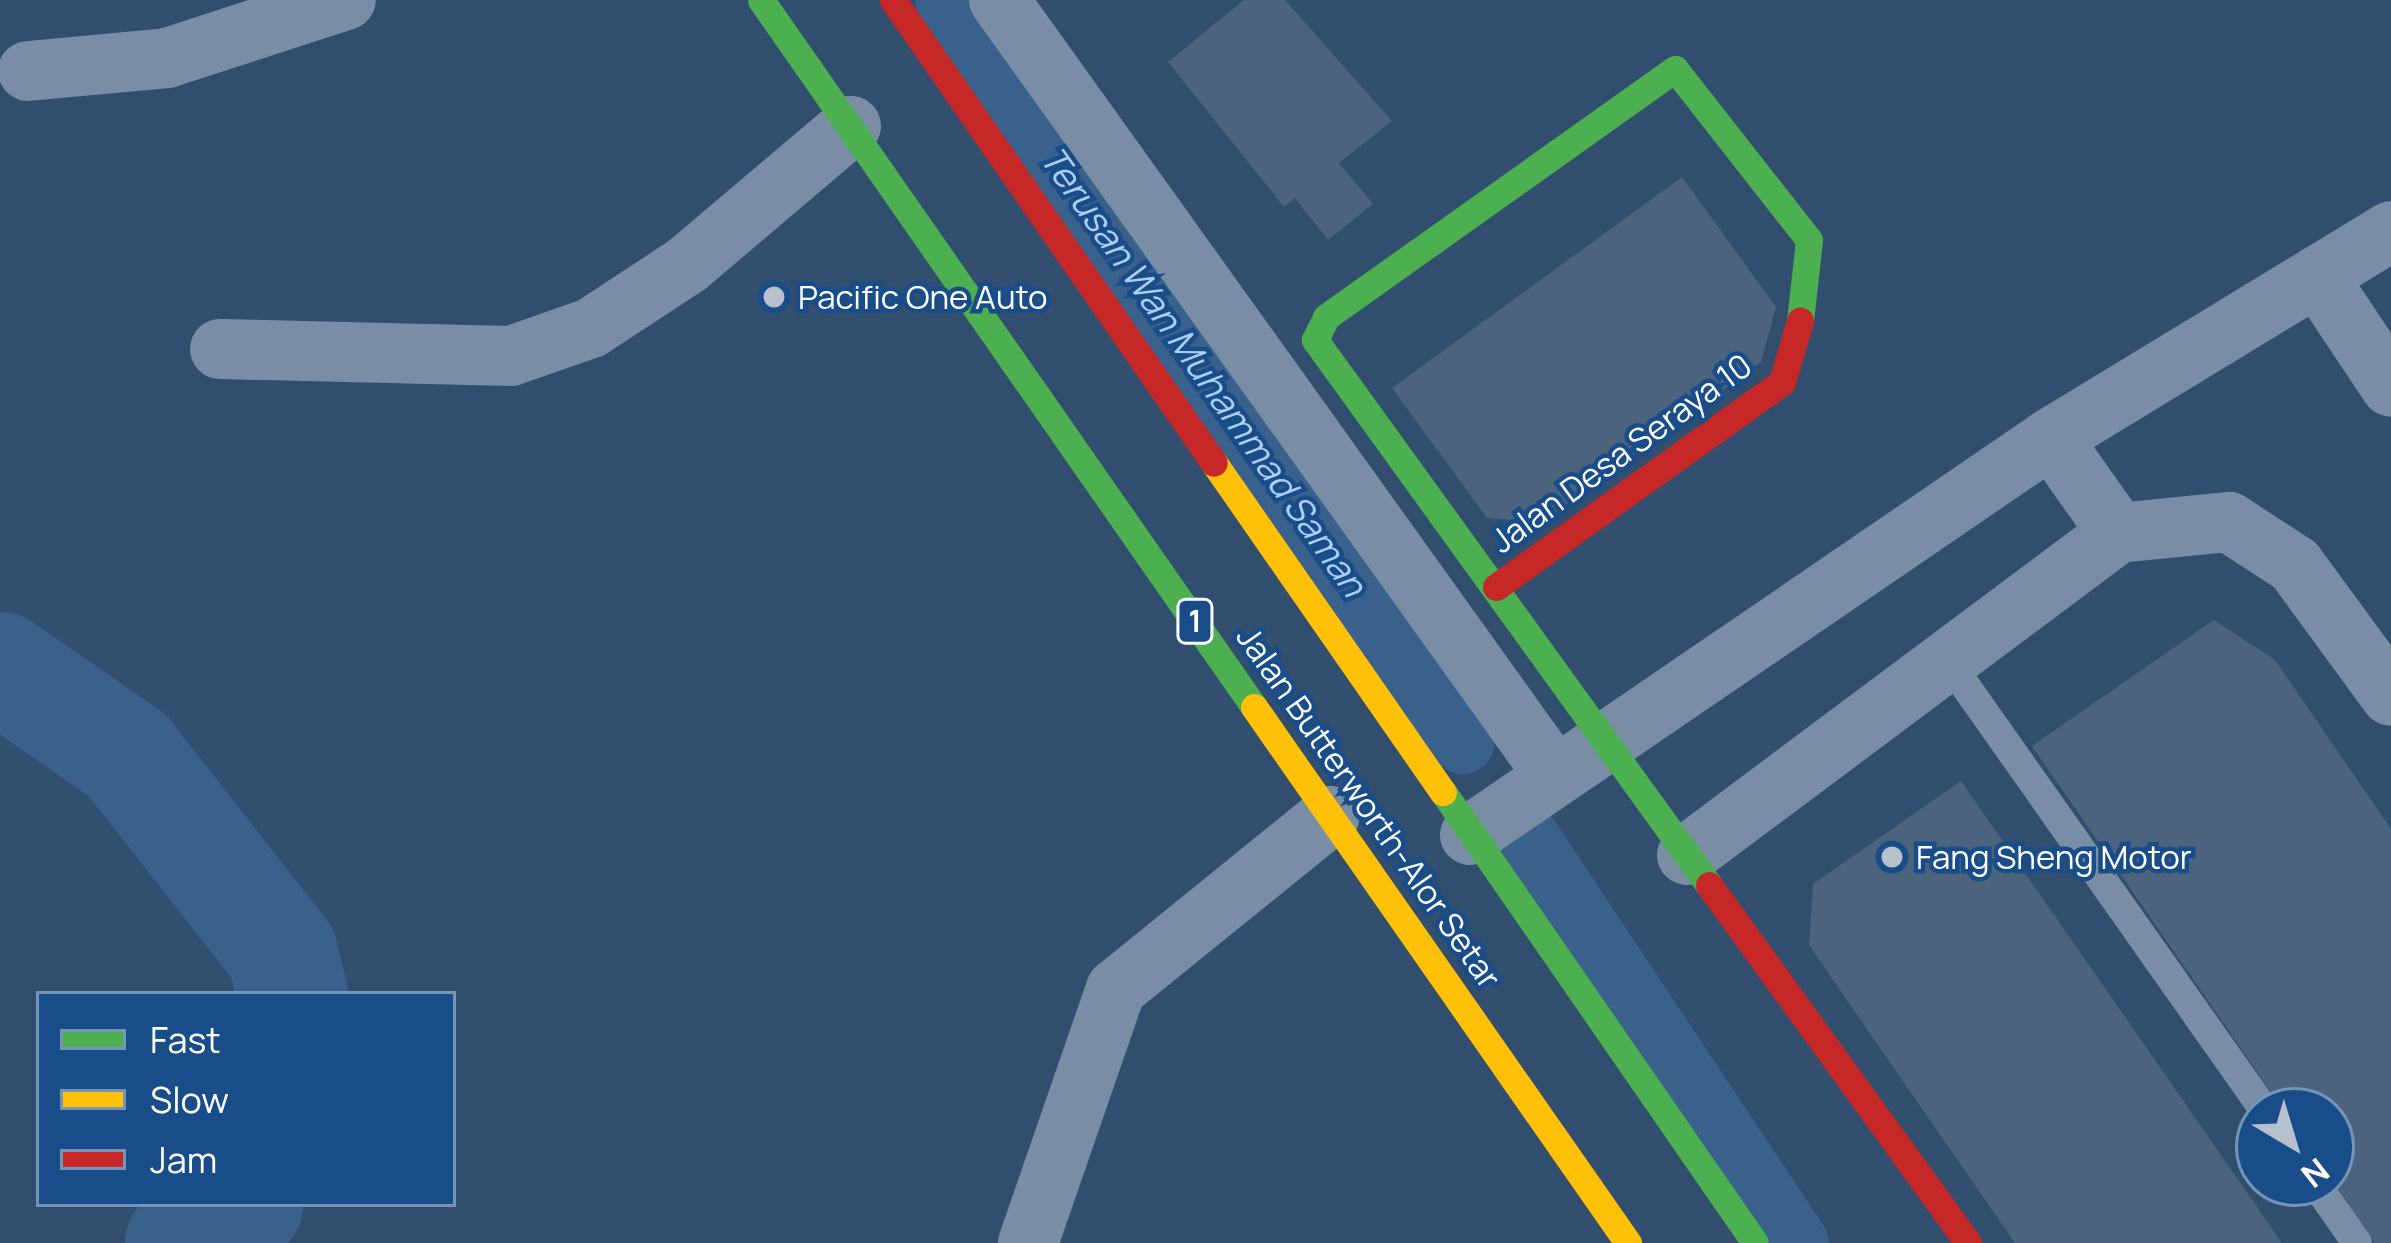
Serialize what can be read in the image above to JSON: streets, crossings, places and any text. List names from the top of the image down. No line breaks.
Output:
{"streets":{"main road":["Jalan Desa Seraya 10","1","Jalan Butterworth-Alor Setar"]},"water":["Terusan Wan Muhammad Saman"],"places":["Pacific One Auto","Fang Sheng Motor"],"legend":["Fast","Slow","Jam"],"north":"bottom right"}
